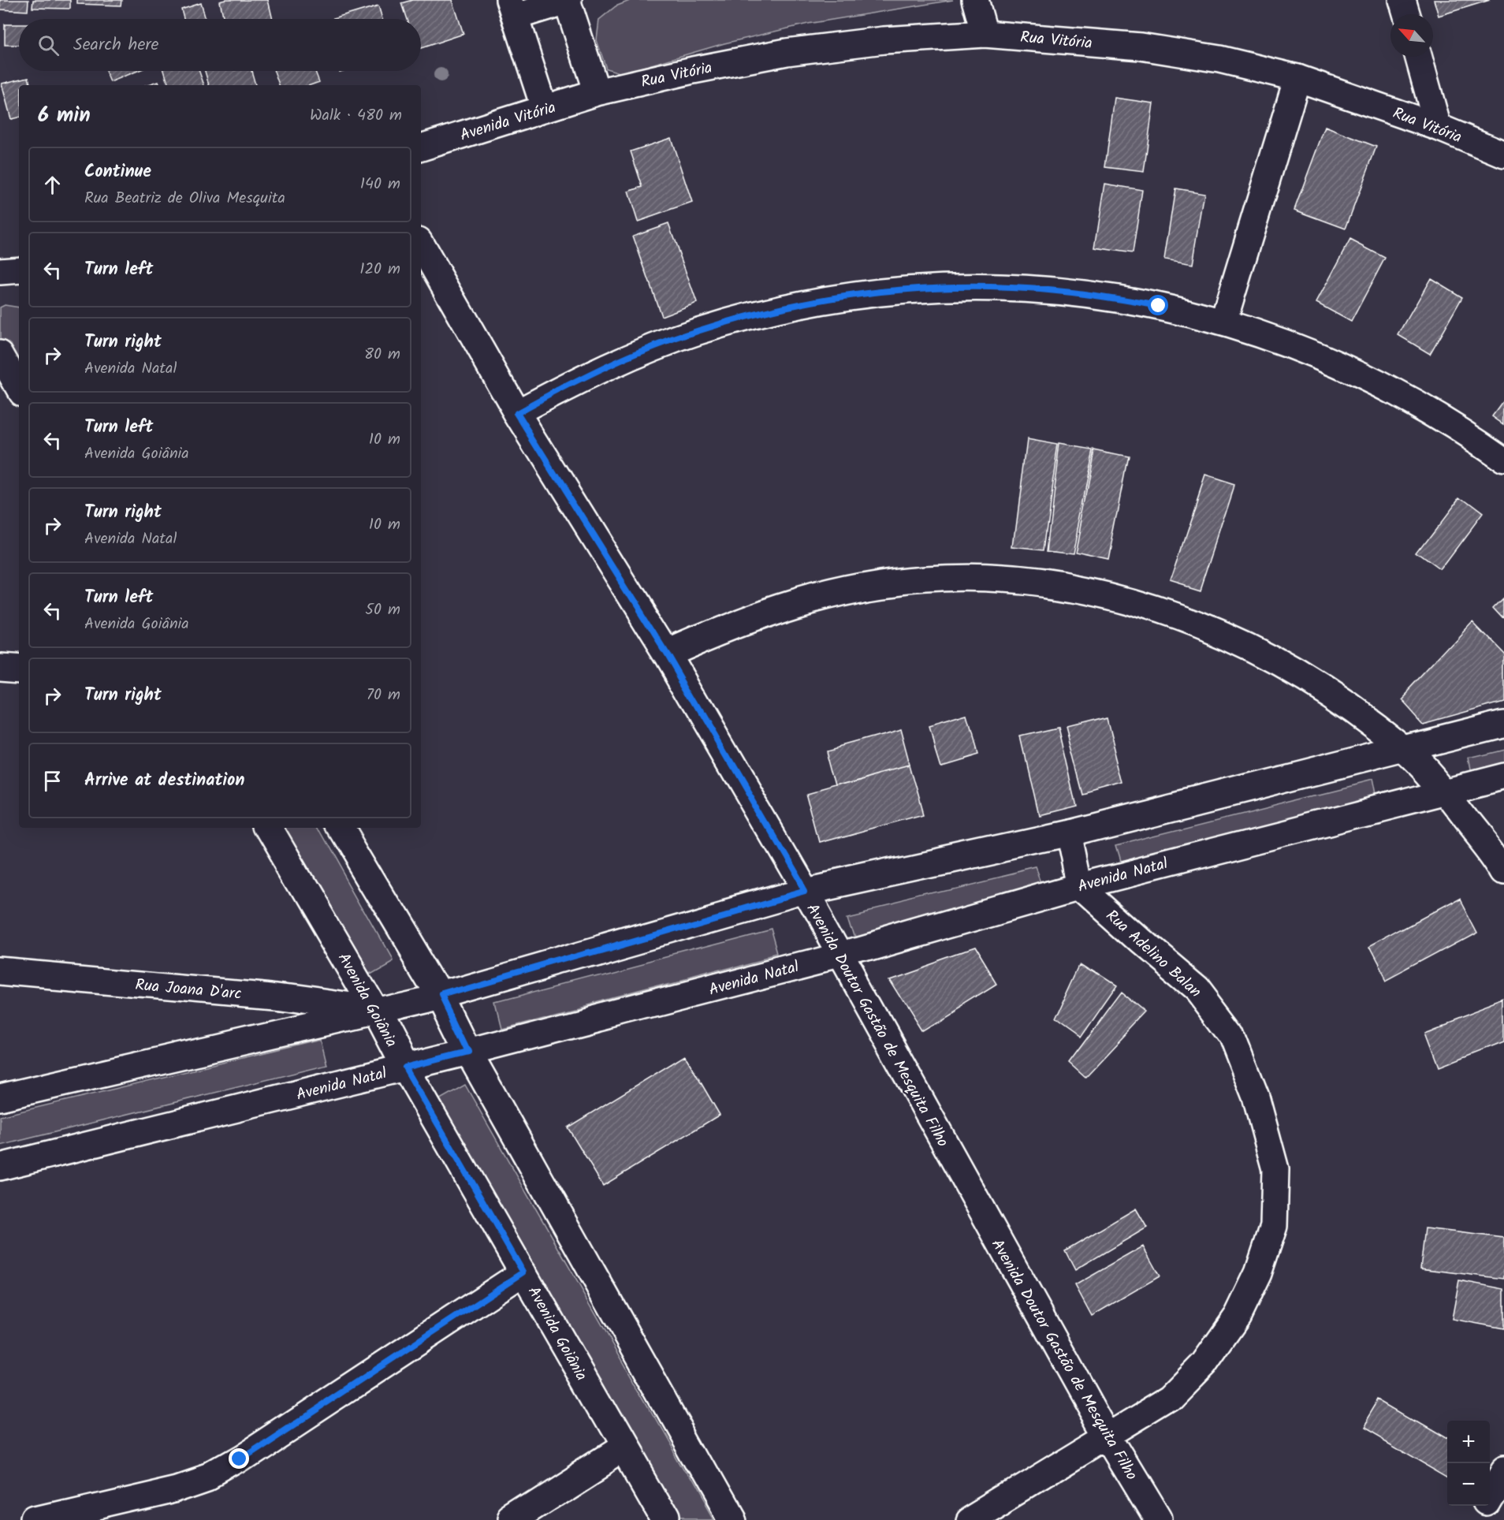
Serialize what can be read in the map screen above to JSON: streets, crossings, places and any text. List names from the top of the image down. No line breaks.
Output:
{"streets":{"street":["Rua Vitória","Avenida Vitória","Avenida Natal","Rua Adelino Balan","Rua Joana D'arc","Avenida Goiânia","Avenida Doutor Gastão de Mesquita Filho"]},"crossings":[["Rua Vitória","Avenida Vitória"],["Avenida Natal","Rua Adelino Balan"],["Avenida Natal","Avenida Goiânia"],["Avenida Natal","Avenida Doutor Gastão de Mesquita Filho"],["Rua Adelino Balan","Avenida Doutor Gastão de Mesquita Filho"],["Rua Joana D'arc","Avenida Goiânia"]],"north":"top left","page":{"search":"Search here","heading":["6 min","Walk · 480 m"],"list":[["Continue","Rua Beatriz de Oliva Mesquita","140 m"],["Turn left","120 m"],["Turn right","Avenida Natal","80 m"],["Turn left","Avenida Goiânia","10 m"],["Turn right","Avenida Natal","10 m"],["Turn left","Avenida Goiânia","50 m"],["Turn right","70 m"],"Arrive at destination"],"map_buttons":["+","−"]}}
